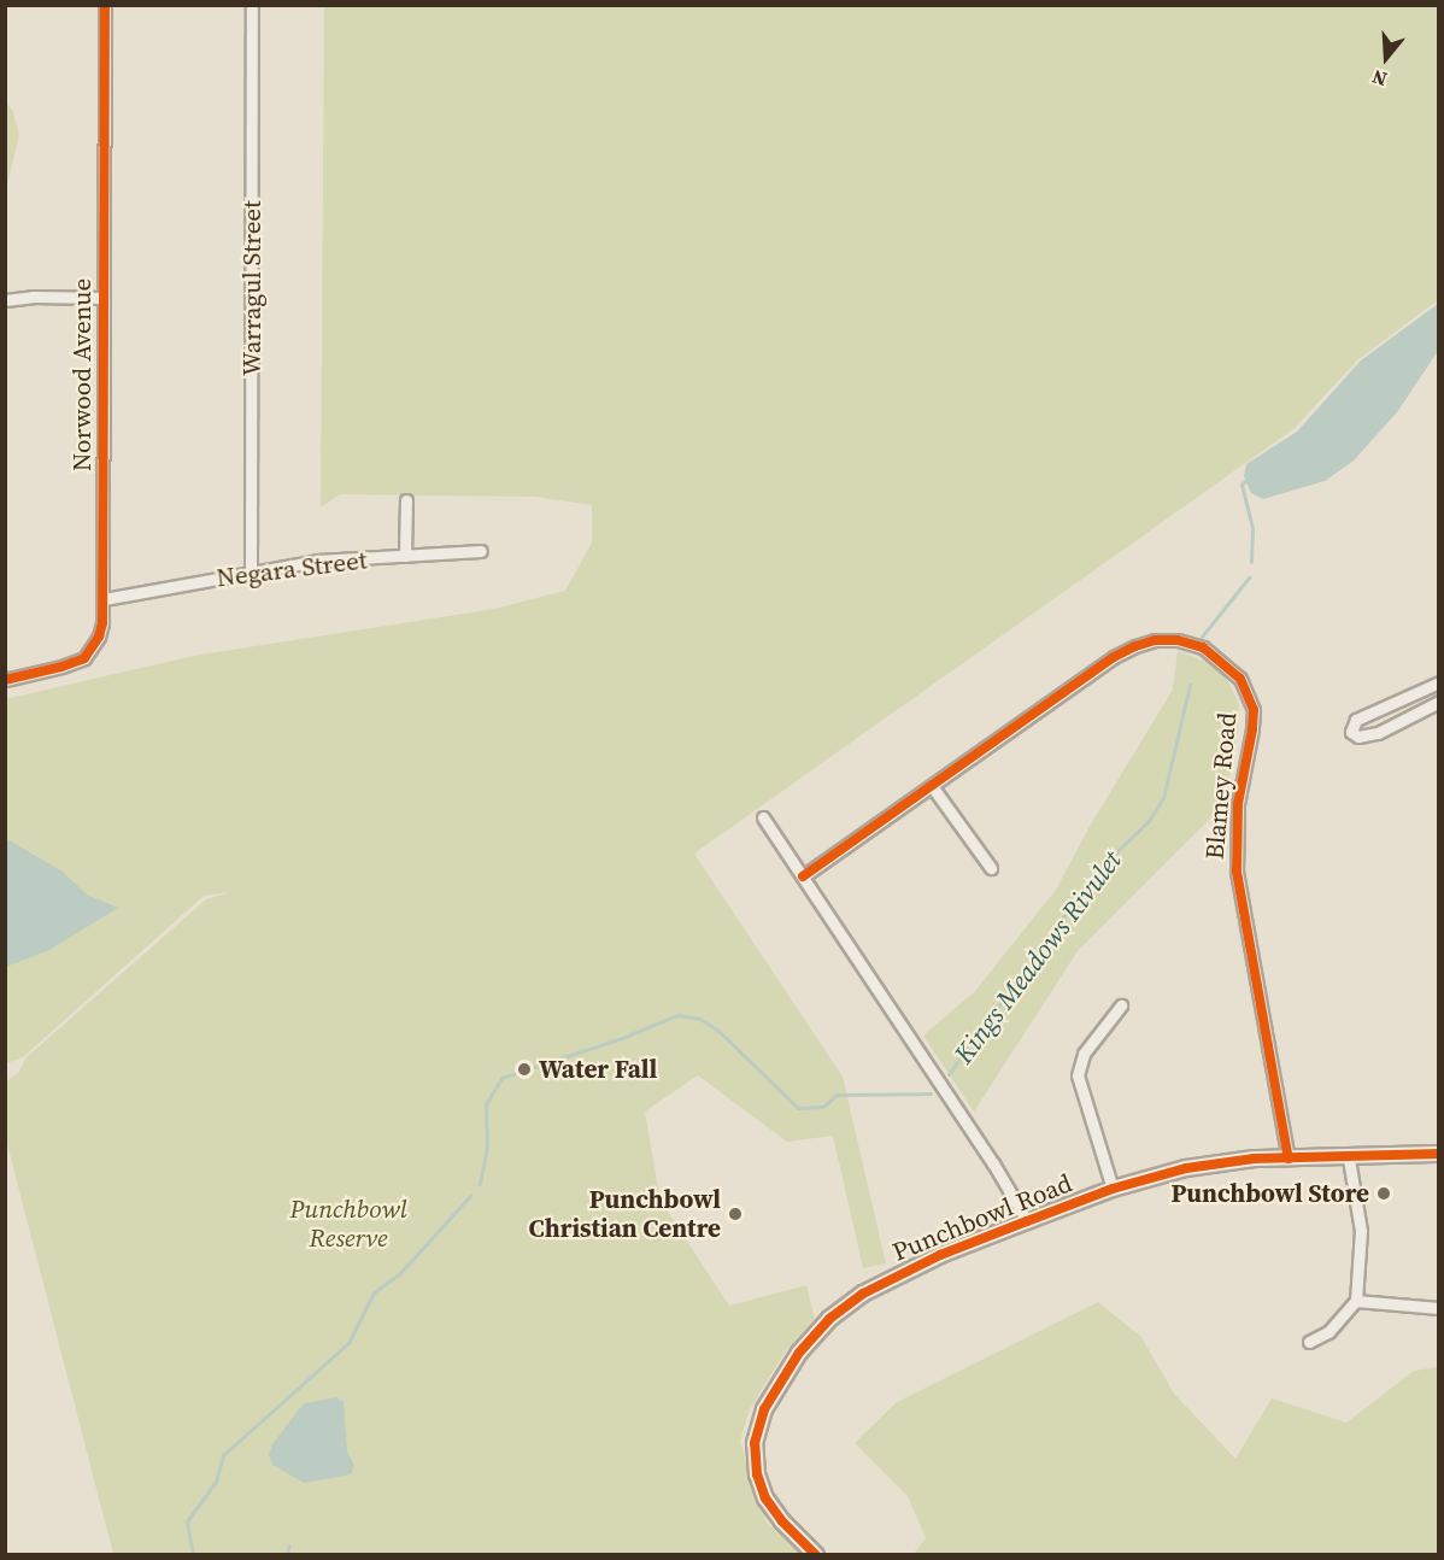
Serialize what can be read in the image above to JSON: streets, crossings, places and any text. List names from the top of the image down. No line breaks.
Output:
{"streets":{"street":["Warragul Street","Norwood Avenue","Negara Street","Blamey Road","Punchbowl Road"]},"crossings":[["Warragul Street","Negara Street"],["Norwood Avenue","Negara Street"],["Blamey Road","Punchbowl Road"]],"water":["Kings Meadows Rivulet"],"parks":["Punchbowl Reserve"],"places":["Water Fall","Punchbowl Store","Punchbowl Christian Centre"],"north":"bottom"}
